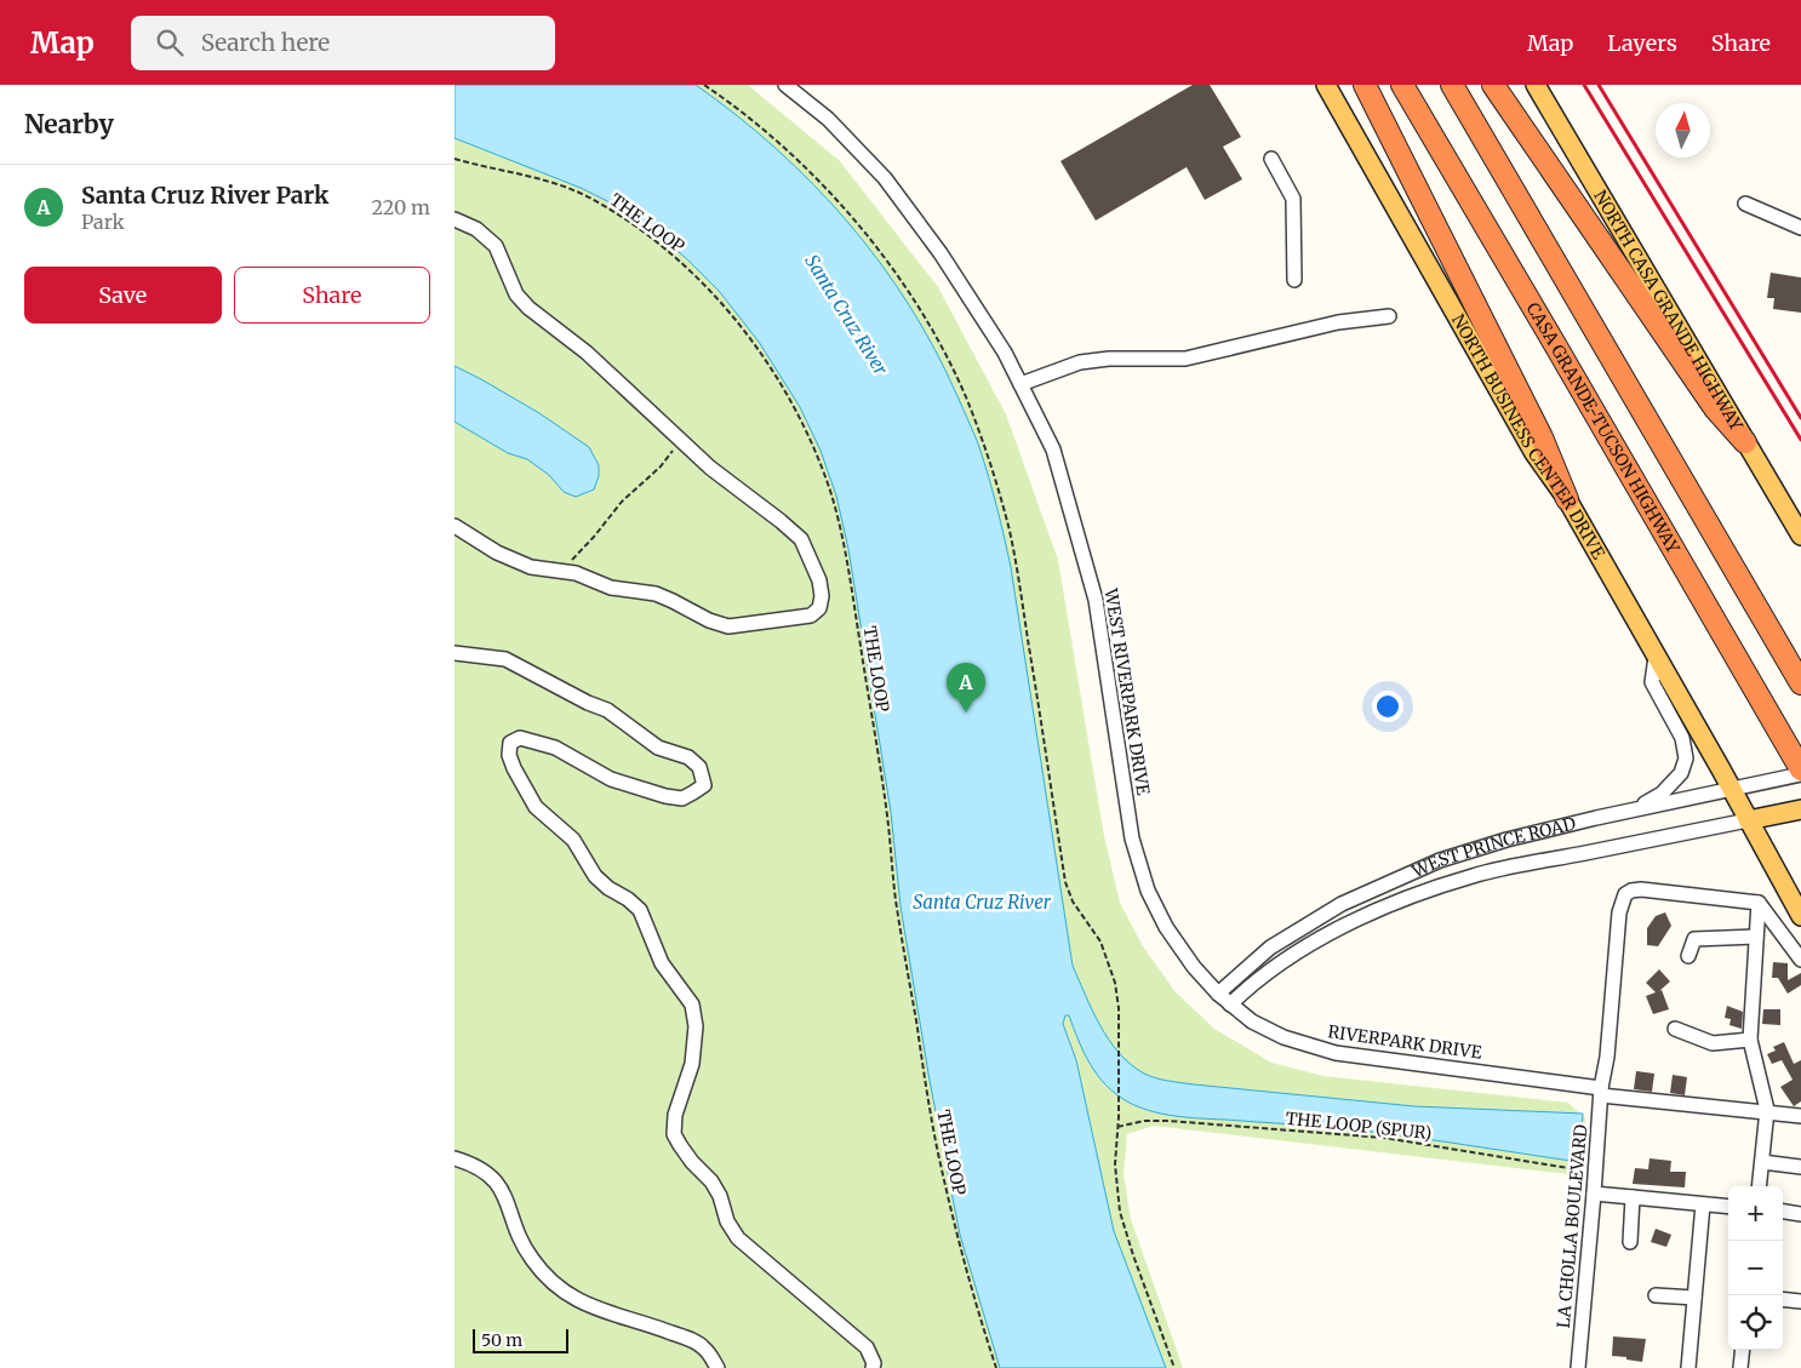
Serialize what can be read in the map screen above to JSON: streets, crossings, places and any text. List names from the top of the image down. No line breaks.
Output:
{"streets":{"highway":["CASA GRANDE-TUCSON HIGHWAY"],"main road":["NORTH CASA GRANDE HIGHWAY","NORTH BUSINESS CENTER DRIVE","WEST PRINCE ROAD"],"street":["WEST RIVERPARK DRIVE","RIVERPARK DRIVE","LA CHOLLA BOULEVARD"],"path":["THE LOOP","THE LOOP (SPUR)"]},"crossings":[["NORTH BUSINESS CENTER DRIVE","WEST PRINCE ROAD"],["WEST RIVERPARK DRIVE","WEST PRINCE ROAD"],["WEST RIVERPARK DRIVE","RIVERPARK DRIVE"],["WEST PRINCE ROAD","RIVERPARK DRIVE"],["RIVERPARK DRIVE","LA CHOLLA BOULEVARD"],["THE LOOP (SPUR)","LA CHOLLA BOULEVARD"]],"water":["Santa Cruz River"],"scale_bar":"50 m","north":"top","page":{"header":"Map","search":"Search here","nav":["Map","Layers","Share"],"heading":"Nearby","list":[{"mark":"A","name":"Santa Cruz River Park","note":"Park","value":"220 m"}],"buttons":["Save","Share"],"pins":"A","map_buttons":["+","−"],"scale":"50 m"}}
